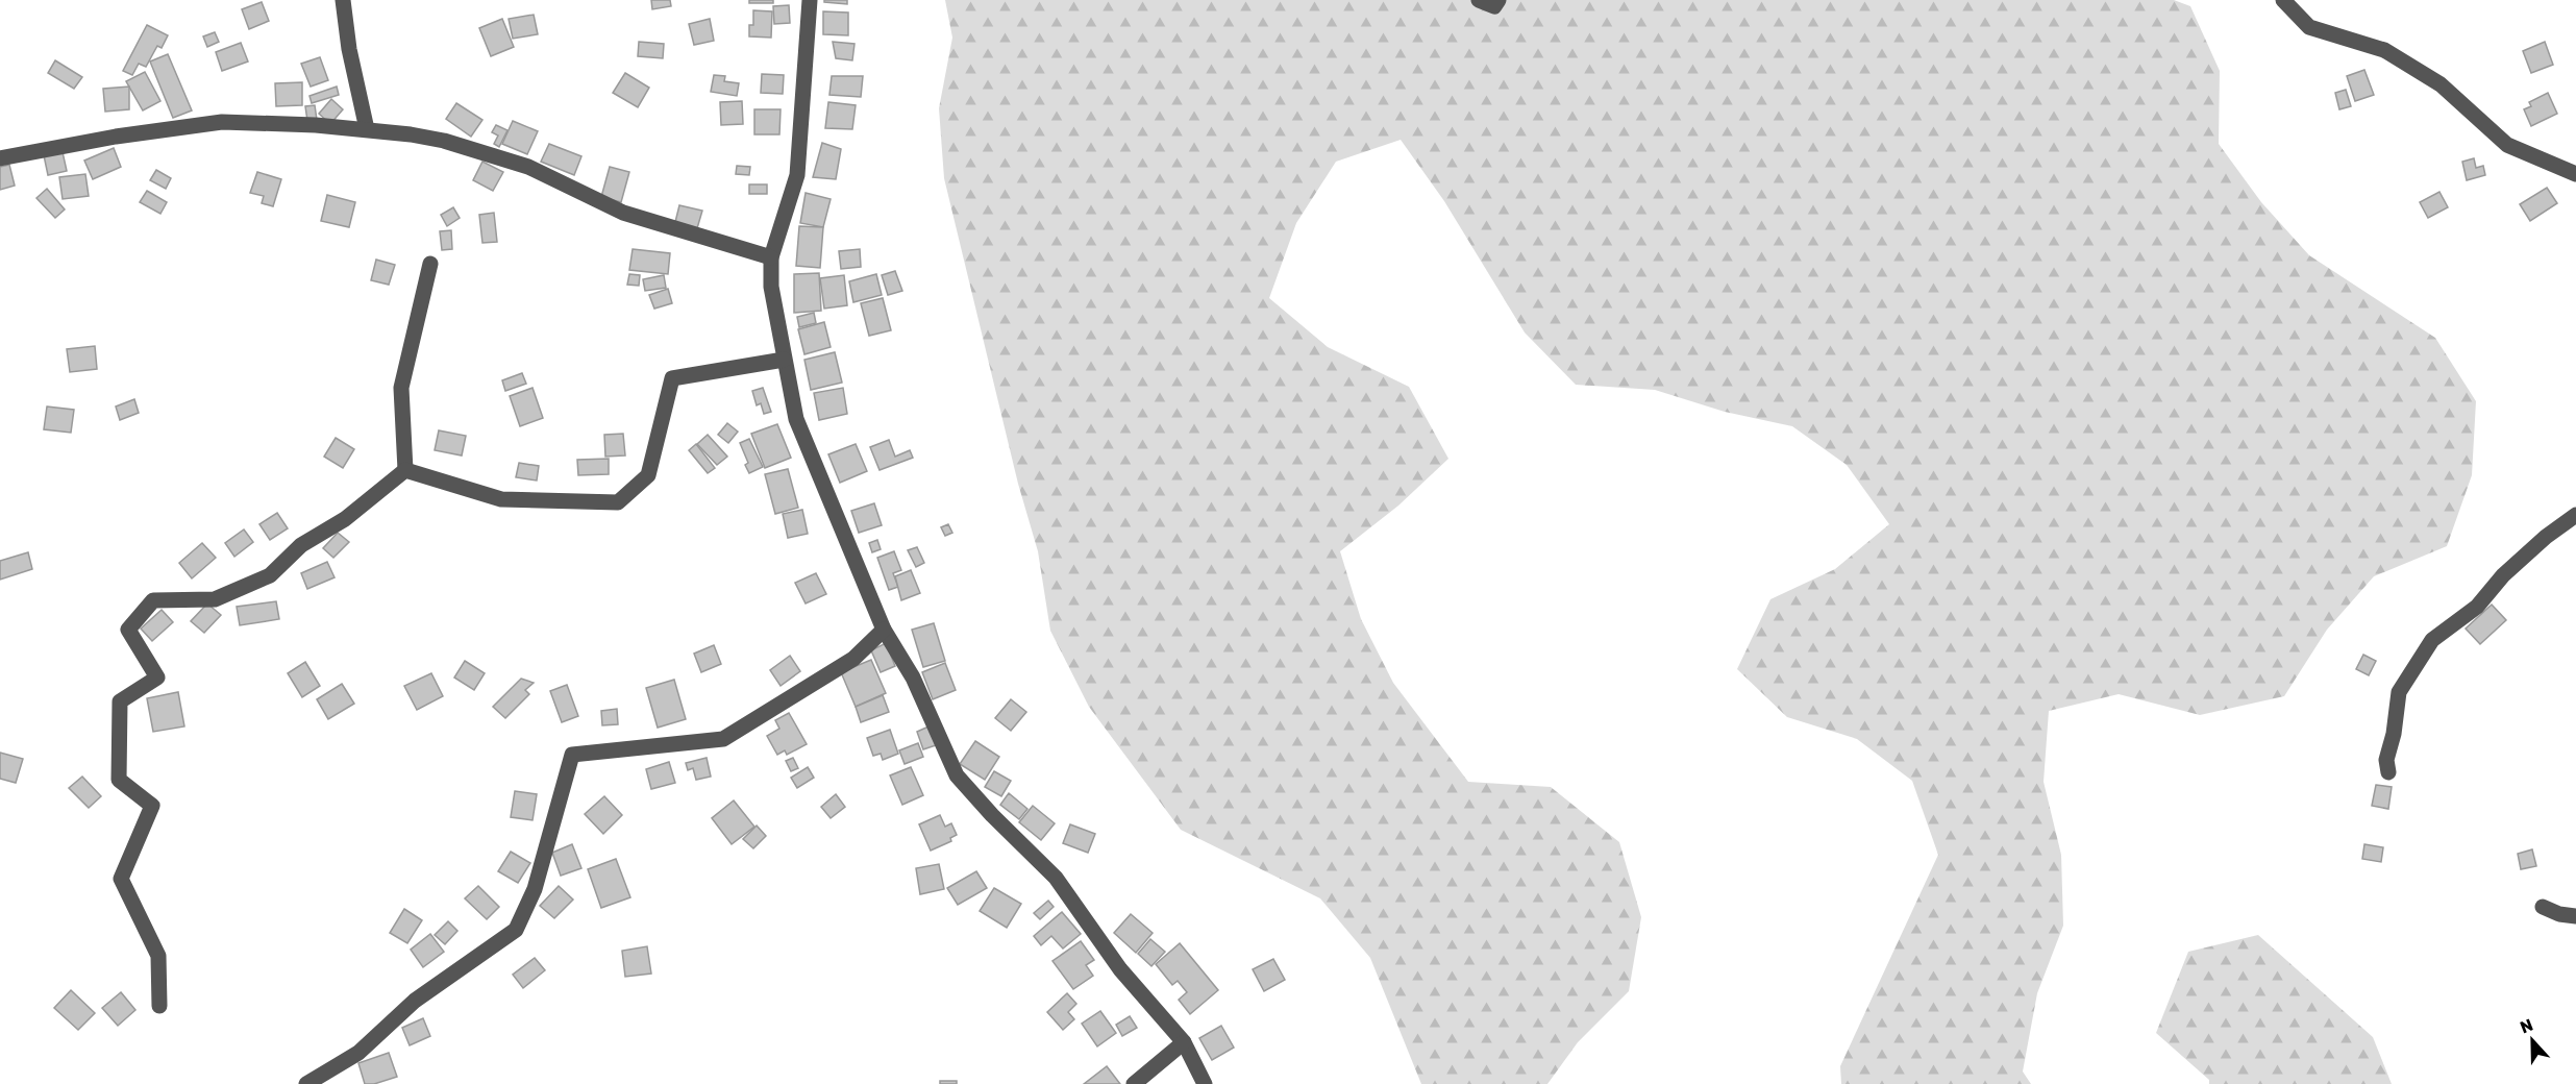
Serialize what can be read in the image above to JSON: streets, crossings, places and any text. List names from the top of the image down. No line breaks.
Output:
{"north":"top"}
